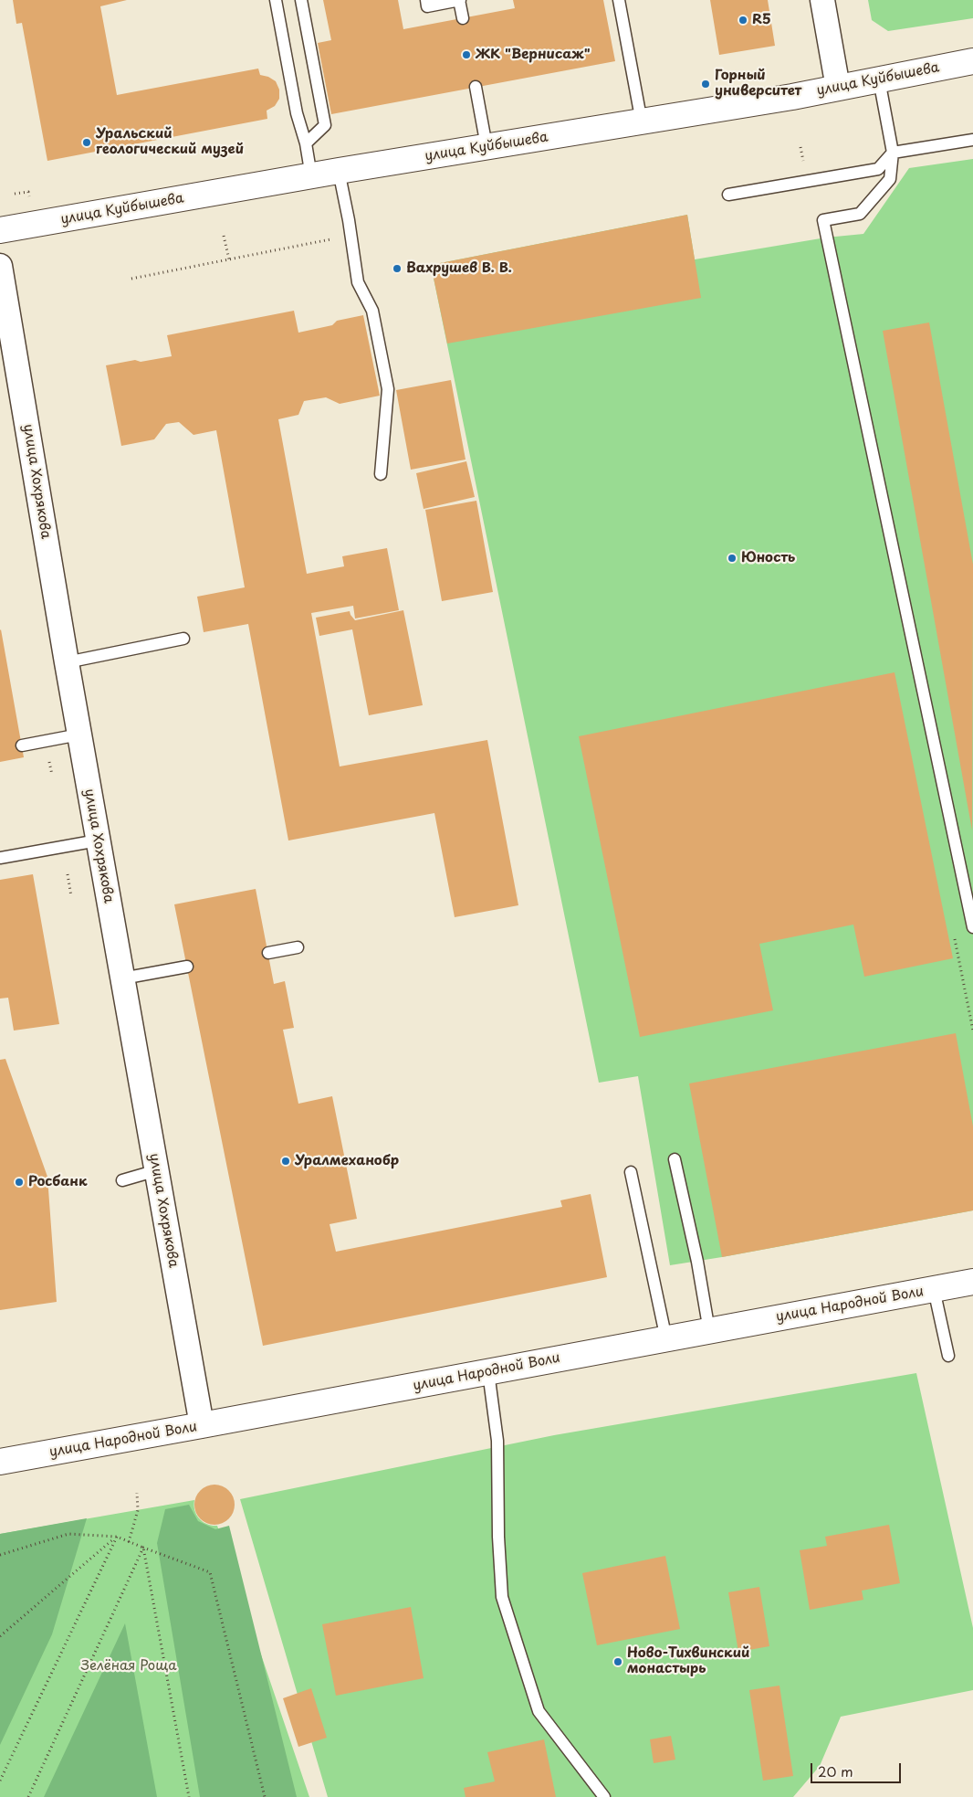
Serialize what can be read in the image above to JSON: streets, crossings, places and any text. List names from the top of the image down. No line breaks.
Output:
{"streets":{"street":["улица Куйбышева","улица Хохрякова","улица Народной Воли"]},"crossings":[["улица Хохрякова","улица Народной Воли"]],"parks":["Зелёная Роща"],"places":["R5","ЖК \"Вернисаж\"","Горный университет","Уральский геологический музей","Вахрушев В. В.","Юность","Уралмеханобр","Росбанк","Ново-Тихвинский монастырь"],"scale_bar":"20 m"}
